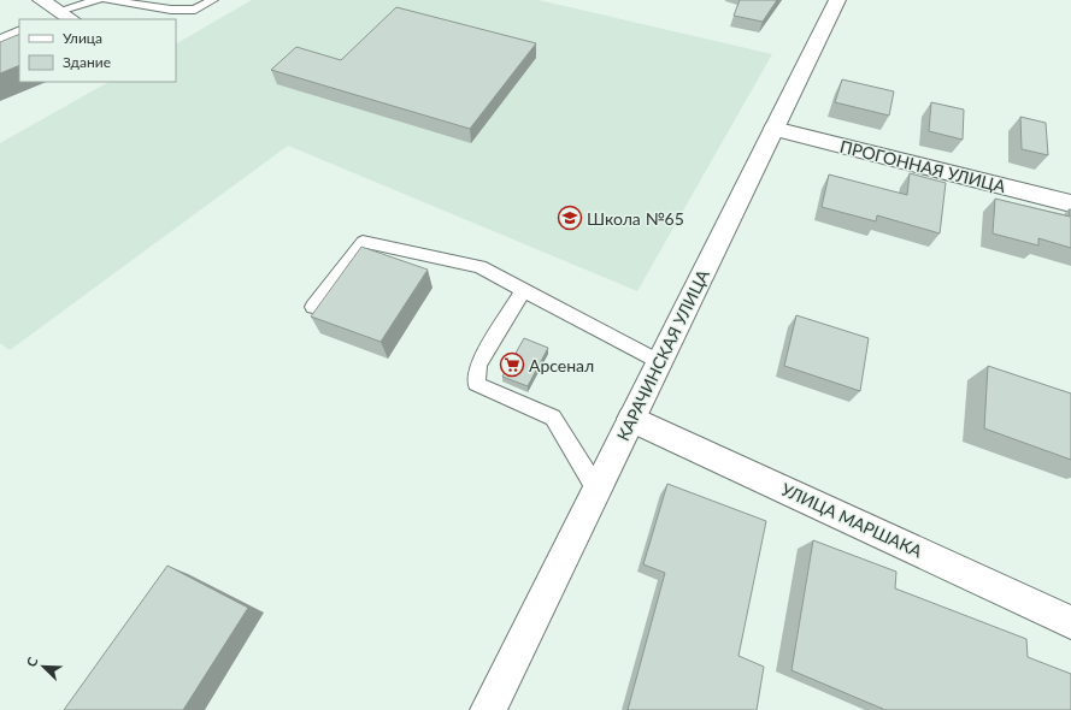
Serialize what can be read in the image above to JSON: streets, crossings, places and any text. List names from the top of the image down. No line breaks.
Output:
{"streets":{"street":["ПРОГОННАЯ УЛИЦА","КАРАЧИНСКАЯ УЛИЦА","УЛИЦА МАРШАКА"]},"crossings":[["ПРОГОННАЯ УЛИЦА","КАРАЧИНСКАЯ УЛИЦА"],["КАРАЧИНСКАЯ УЛИЦА","УЛИЦА МАРШАКА"]],"places":{"school or university":["Школа №65"],"supermarket":["Арсенал"]},"legend":["Улица","Здание"],"north":"top left"}
